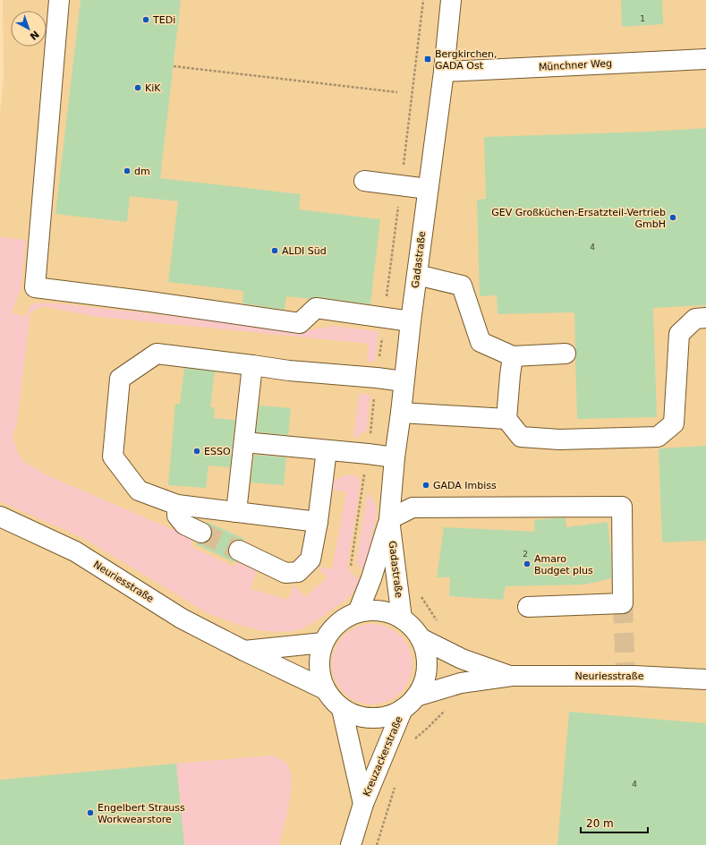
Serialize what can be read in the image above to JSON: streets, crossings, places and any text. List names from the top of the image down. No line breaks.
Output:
{"streets":{"street":["Münchner Weg","Gadastraße","Neuriesstraße","Kreuzackerstraße"]},"crossings":[["Münchner Weg","Gadastraße"],["Gadastraße","Neuriesstraße"],["Gadastraße","Kreuzackerstraße"],["Neuriesstraße","Kreuzackerstraße"]],"places":{"other":["TEDi","KiK","dm","GEV Großküchen-Ersatzteil-Vertrieb GmbH","ALDI Süd","ESSO","GADA Imbiss","Amaro Budget plus","Engelbert Strauss Workwearstore"],"transit":["Bergkirchen, GADA Ost"]},"house_numbers":["1","4","2","4"],"scale_bar":"20 m","north":"bottom right"}
